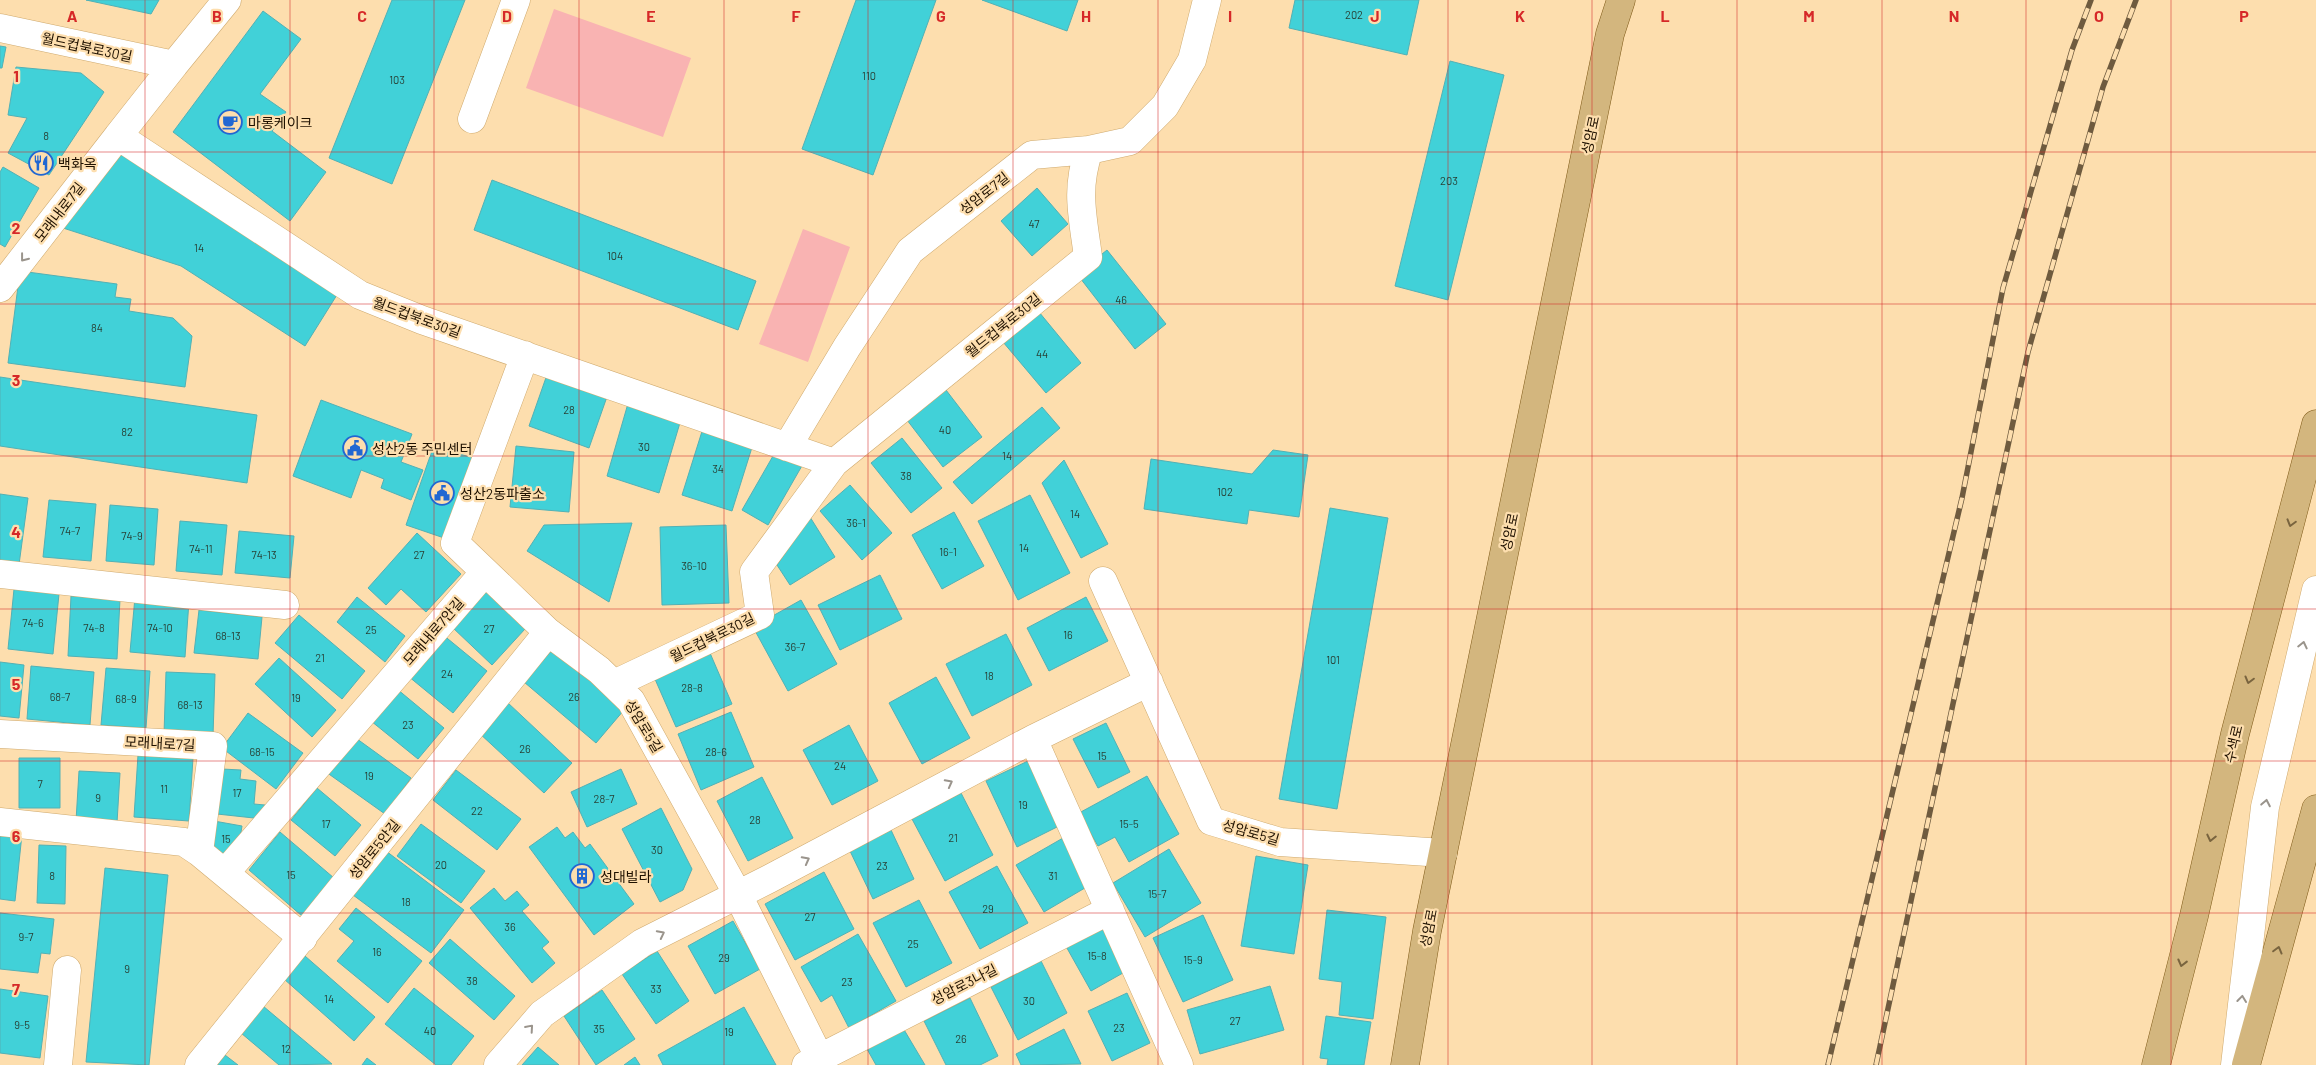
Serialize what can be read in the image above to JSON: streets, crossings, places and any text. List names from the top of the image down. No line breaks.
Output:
{"streets":{"main road":["성암로","수색로"],"street":["월드컵북로30길","성암로7길","모래내로7길","모래내로7안길","성암로5길","성암로5안길","성암로3나길"]},"crossings":[["월드컵북로30길","성암로7길"],["월드컵북로30길","모래내로7길"],["월드컵북로30길","성암로5길"],["성암로","성암로5길"],["모래내로7안길","성암로5길"],["성암로5길","성암로5안길"],["성암로5길","성암로3나길"]],"one_way":["모래내로7길"],"places":{"cafe":["마롱케이크"],"restaurant":["백화옥"],"public building":["성산2동 주민센터","성산2동파출소"],"building":["성대빌라"]},"house_numbers":["202","110","103","8","203","47","14","104","46","84","44","28","40","82","30","14","34","38","102","14","36-1","74-7","74-9","14","74-11","16-1","74-13","27","36-10","74-6","74-8","74-10","27","25","16","68-13","36-7","21","101","24","18","28-8","68-7","26","19","68-9","68-13","23","26","68-15","28-6","15","24","19","7","11","17","9","28-7","19","22","28","17","15-5","21","15","30","20","23","15","8","31","15-7","18","29","27","36","9-7","25","16","15-8","29","15-9","9","38","23","33","14","30","27","9-5","23","35","40","19","26","12"],"grid":{"columns":["A","B","C","D","E","F","G","H","I","J","K","L","M","N","O","P"],"rows":["1","2","3","4","5","6","7"]}}
